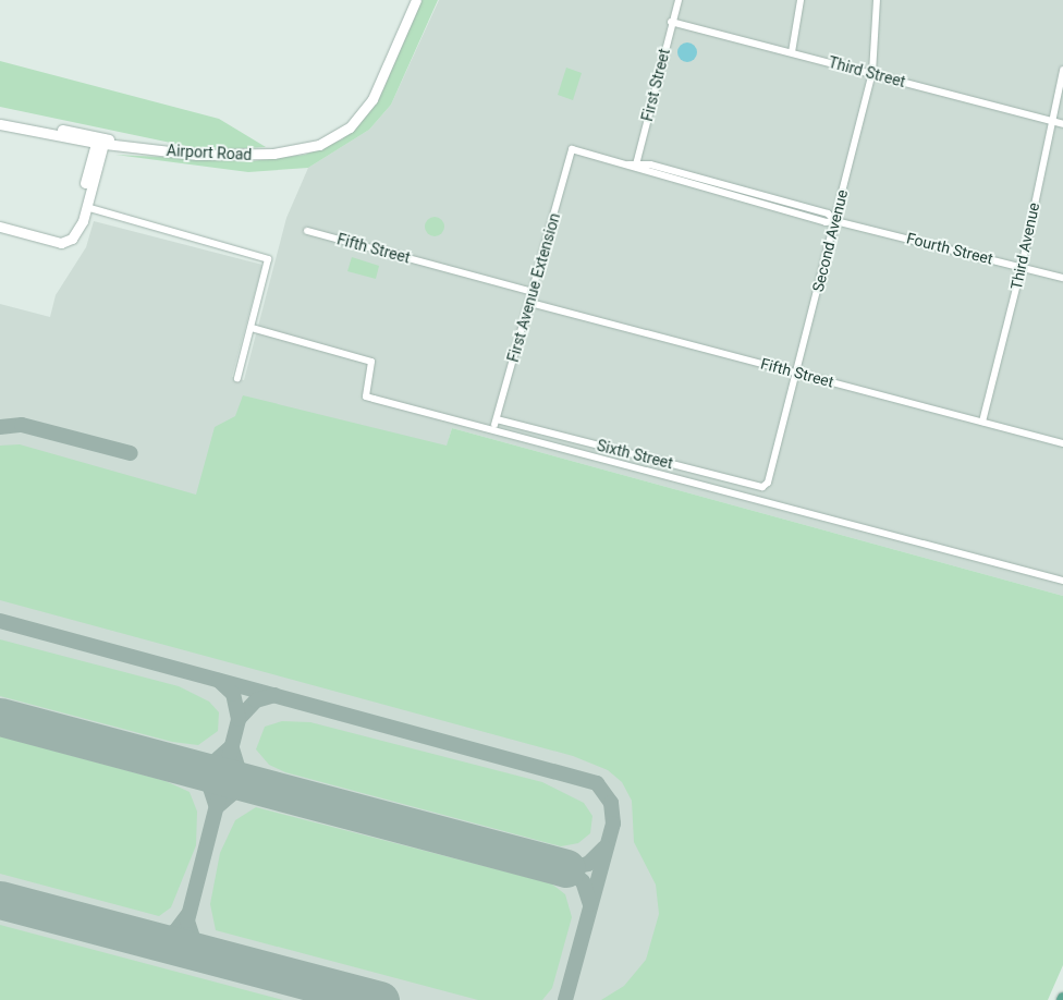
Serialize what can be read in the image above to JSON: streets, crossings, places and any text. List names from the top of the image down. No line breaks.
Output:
{"streets":{"street":["Third Street","First Street","Airport Road","Second Avenue","Third Avenue","Fifth Street","Fourth Street","First Avenue Extension","Sixth Street"]},"crossings":[["Third Street","First Street"],["Third Street","Second Avenue"],["Third Street","Third Avenue"],["First Street","Fourth Street"],["Second Avenue","Fifth Street"],["Second Avenue","Fourth Street"],["Second Avenue","Sixth Street"],["Third Avenue","Fifth Street"],["Third Avenue","Fourth Street"],["Fifth Street","First Avenue Extension"],["First Avenue Extension","Sixth Street"]]}
